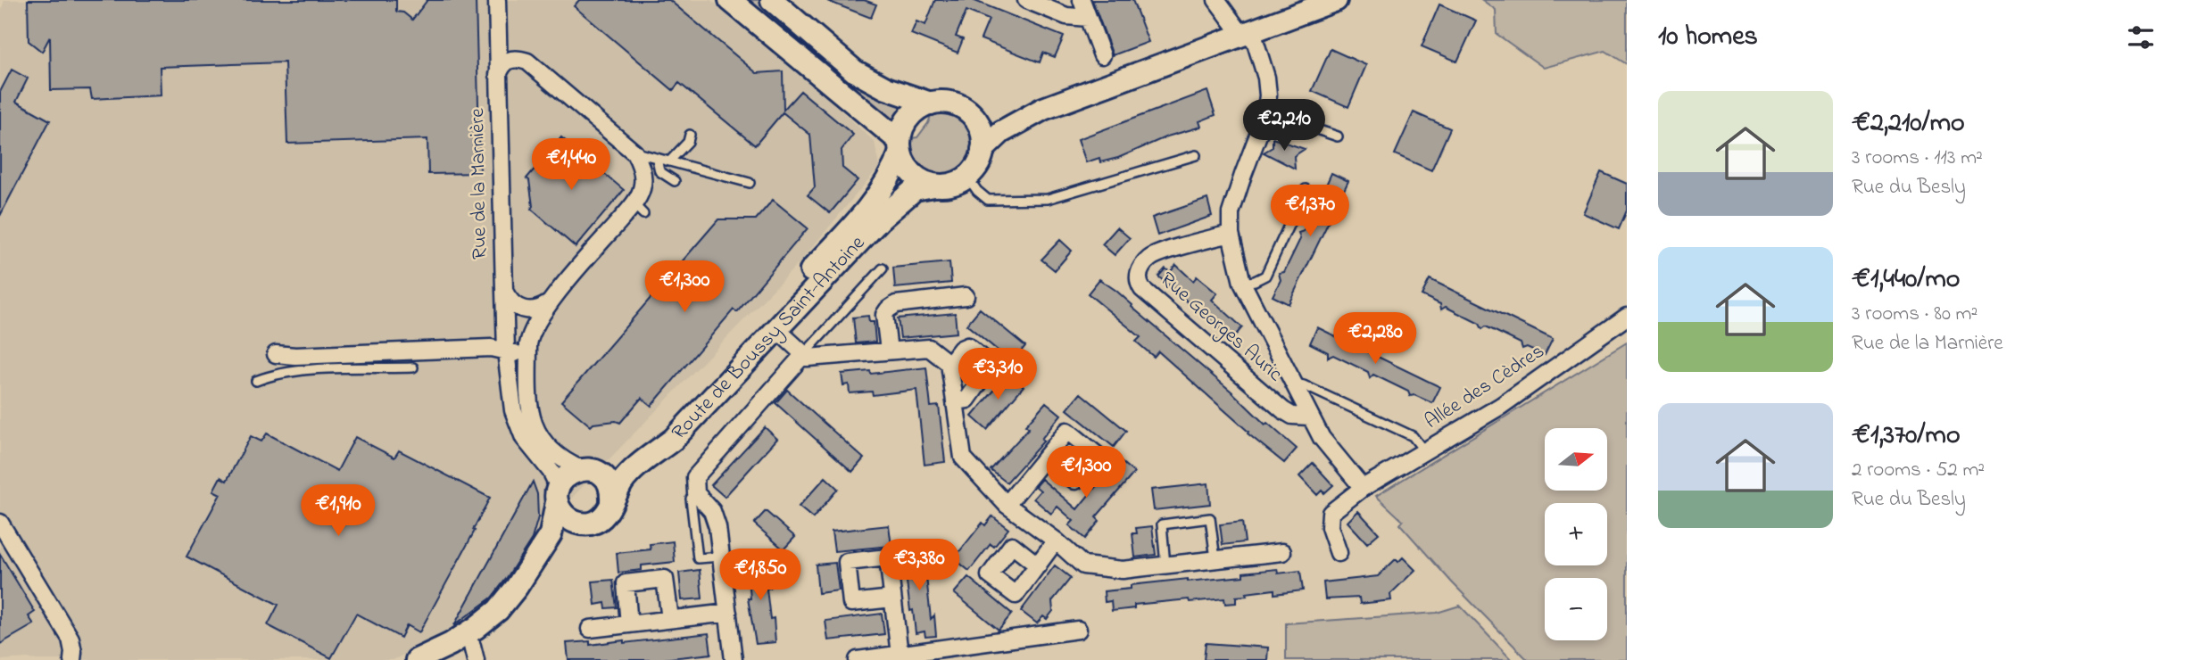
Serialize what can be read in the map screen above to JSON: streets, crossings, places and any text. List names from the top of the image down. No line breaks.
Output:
{"streets":{"main road":["Route de Boussy Saint-Antoine"],"street":["Rue de la Marnière","Rue Georges Auric","Allée des Cèdres"]},"crossings":[["Rue de la Marnière","Route de Boussy Saint-Antoine"]],"north":"right","page":{"heading":"10 homes","list":[{"name":"€2,210/mo","note":"3 rooms · 113 m² · Rue du Besly"},{"name":"€1,440/mo","note":"3 rooms · 80 m² · Rue de la Marnière"},{"name":"€1,370/mo","note":"2 rooms · 52 m² · Rue du Besly"}],"price":["€2,210","€1,440","€1,370","€1,300","€2,280","€3,310","€1,300","€1,910","€3,380","€1,850"],"map_buttons":["+","−"]}}
